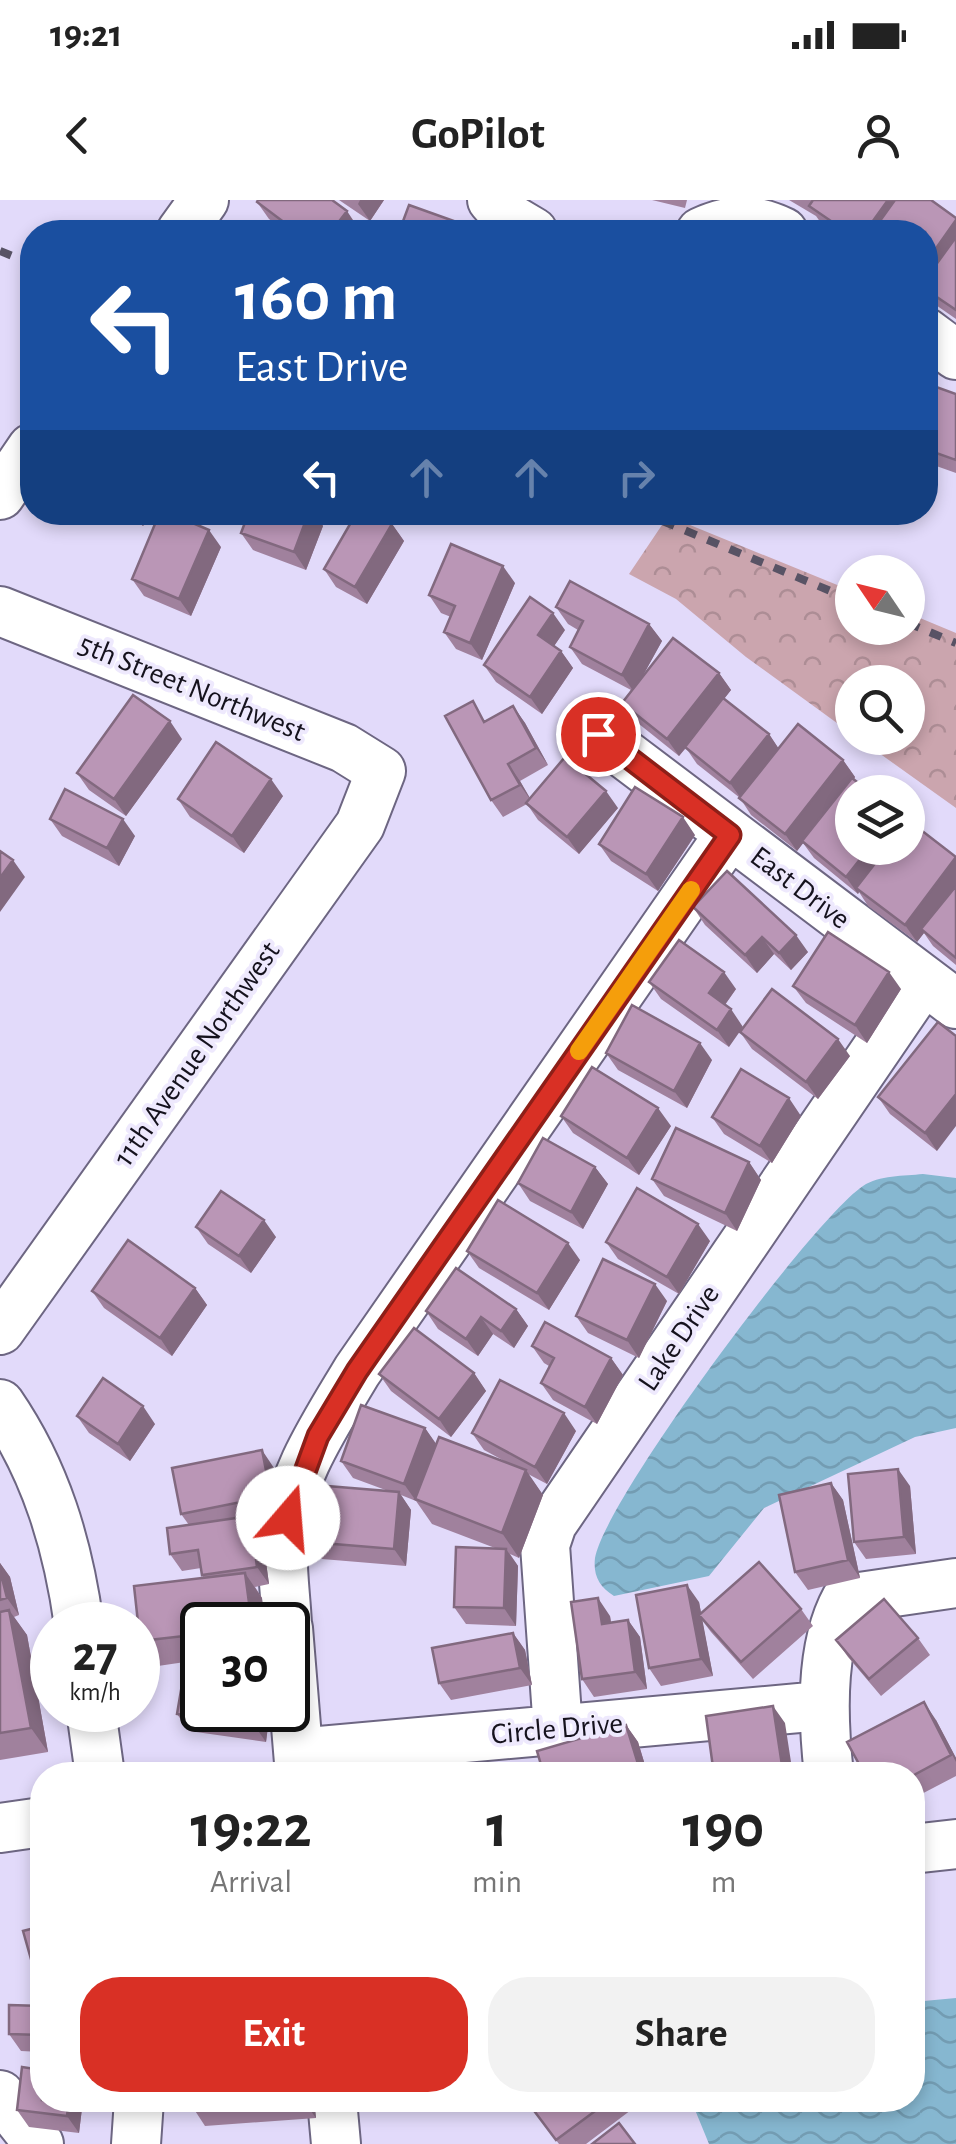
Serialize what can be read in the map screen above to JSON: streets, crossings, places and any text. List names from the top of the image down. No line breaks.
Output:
{"streets":{"street":["5th Street Northwest","East Drive","11th Avenue Northwest","Lake Drive","Circle Drive"]},"crossings":[["5th Street Northwest","11th Avenue Northwest"],["East Drive","Lake Drive"],["Lake Drive","Circle Drive"]],"north":"top left","page":{"status":"19:21","header":"GoPilot","turn":["160 m","East Drive"],"speed":"27 km/h","limit":"30","eta":["19:22","Arrival","1","min","190","m"],"buttons":["Exit","Share"]}}
